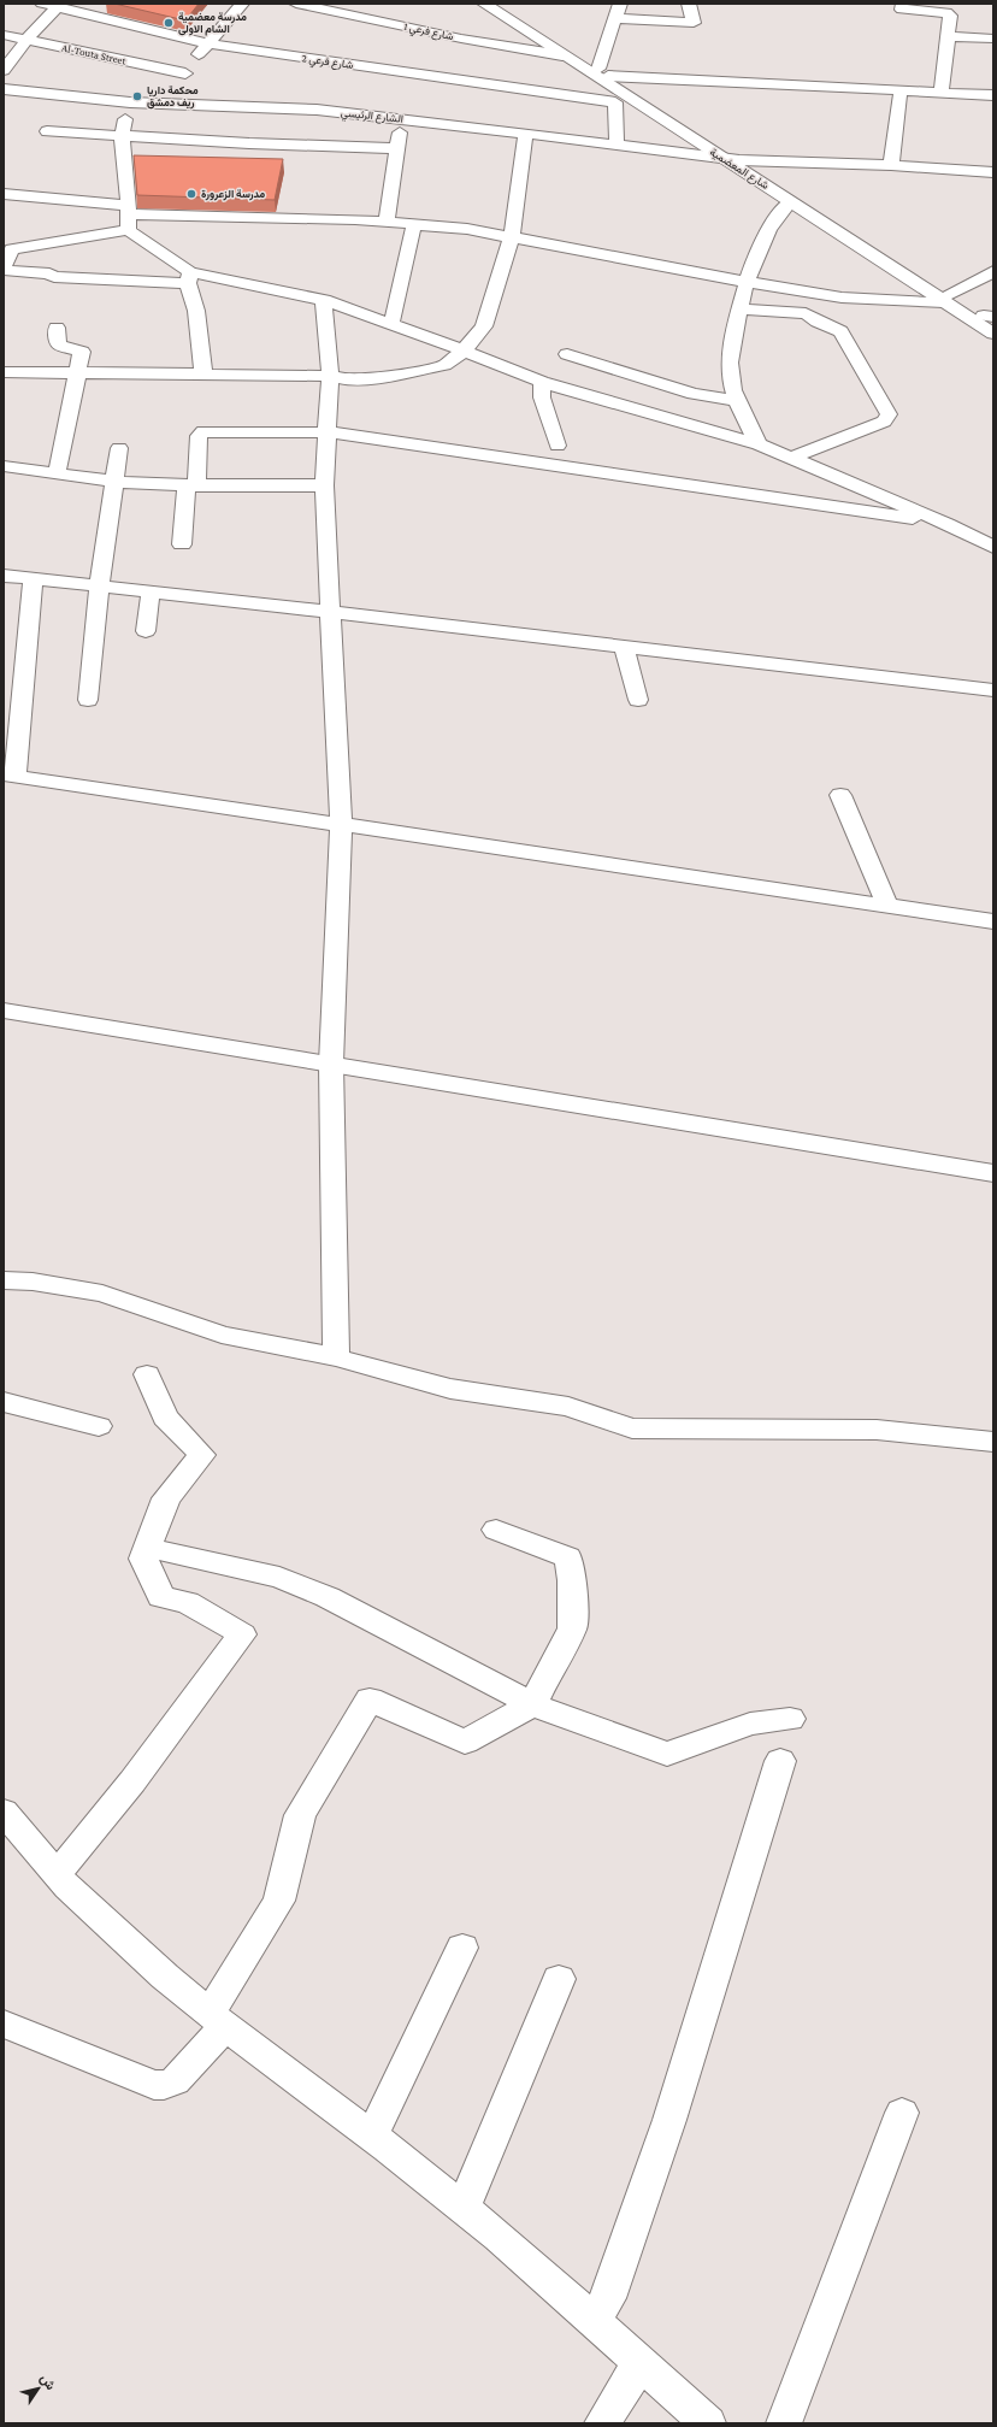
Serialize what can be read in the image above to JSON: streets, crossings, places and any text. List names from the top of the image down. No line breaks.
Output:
{"streets":{"main road":["شارع المعضمية"],"street":["شارع فرعي 1","Al-Touta Street","شارع فرعي 2","الشارع الرئيسي"]},"crossings":[["شارع فرعي 1","شارع المعضمية"],["شارع فرعي 2","الشارع الرئيسي"],["الشارع الرئيسي","شارع المعضمية"]],"places":["مدرسة معضمية الشام الاولى","محكمة داريا ريف دمشق","مدرسة الزعرورة"],"north":"top right"}
